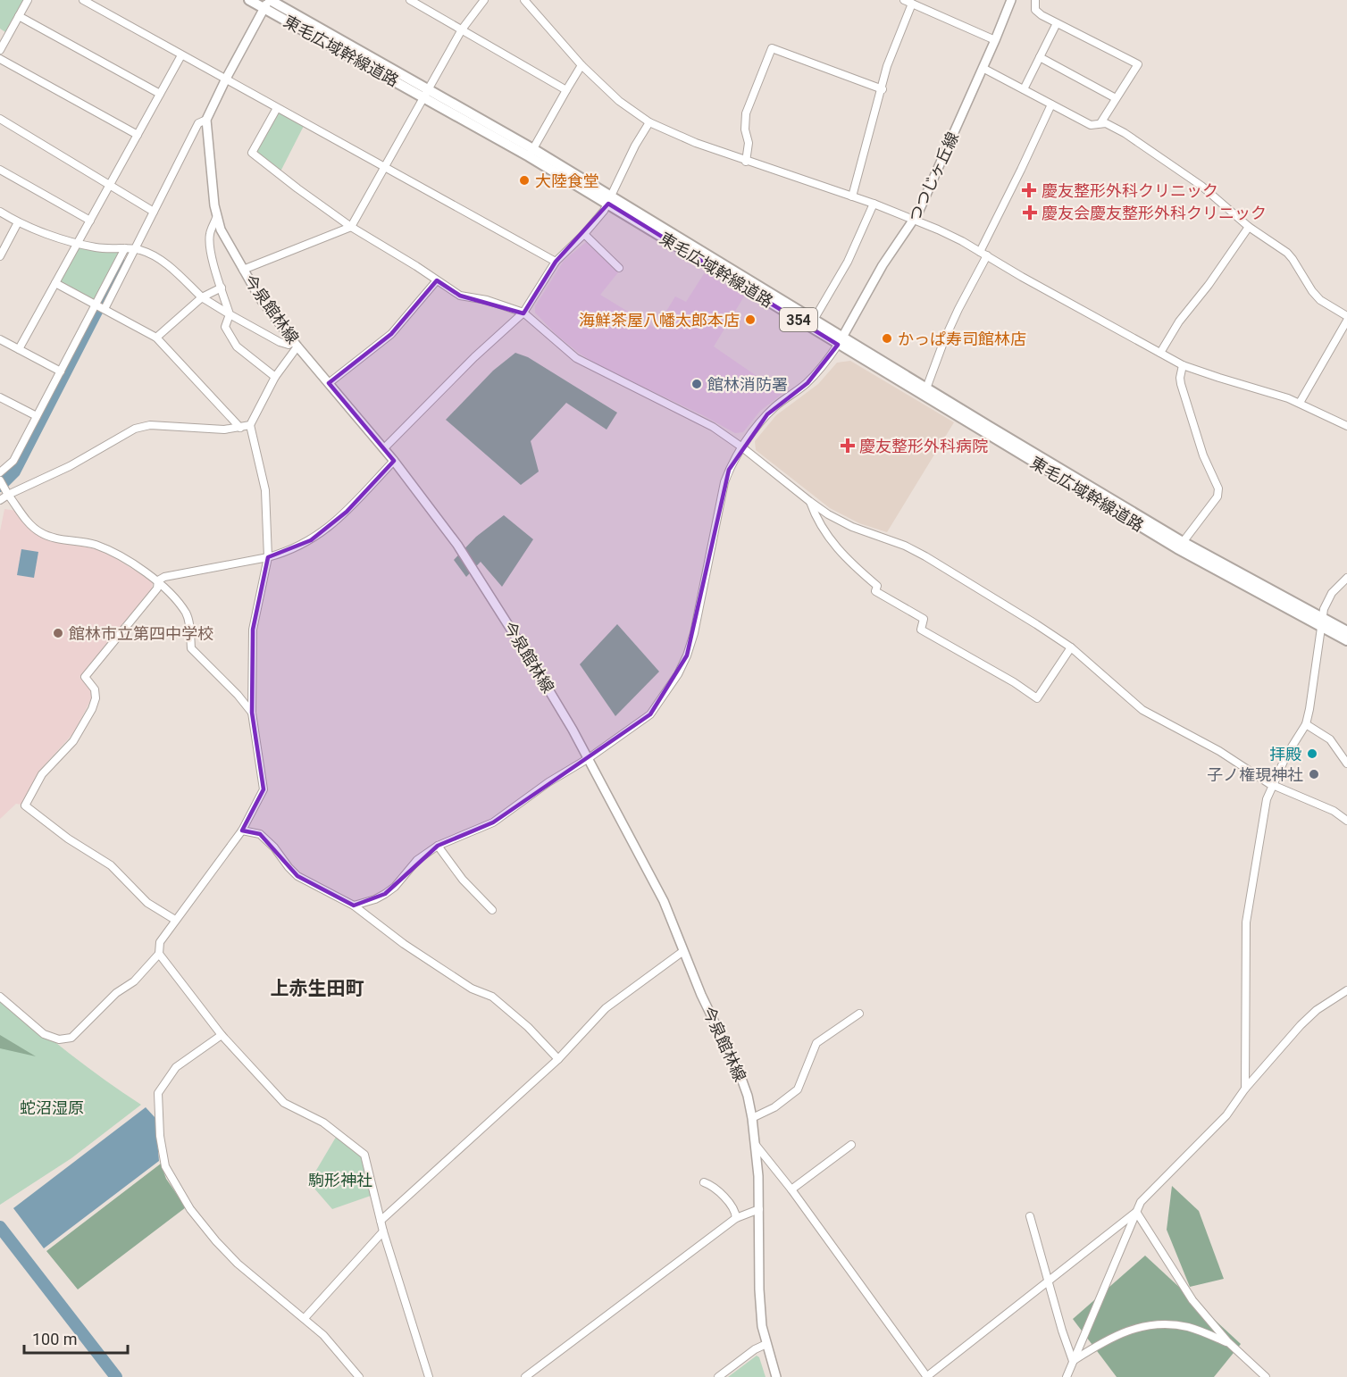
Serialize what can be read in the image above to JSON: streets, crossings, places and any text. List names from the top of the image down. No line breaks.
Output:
{"streets":{"highway":["東毛広域幹線道路","354"],"main road":["つつじヶ丘線","今泉館林線"]},"crossings":[["東毛広域幹線道路","つつじヶ丘線"]],"districts":["上赤生田町"],"parks":["蛇沼湿原","駒形神社"],"places":{"other":["大陸食堂","海鮮茶屋八幡太郎本店","かっぱ寿司館林店","館林消防署","館林市立第四中学校","拝殿","子ノ権現神社"],"health":["慶友整形外科クリニック","慶友会慶友整形外科クリニック","慶友整形外科病院"]},"scale_bar":"100 m"}
